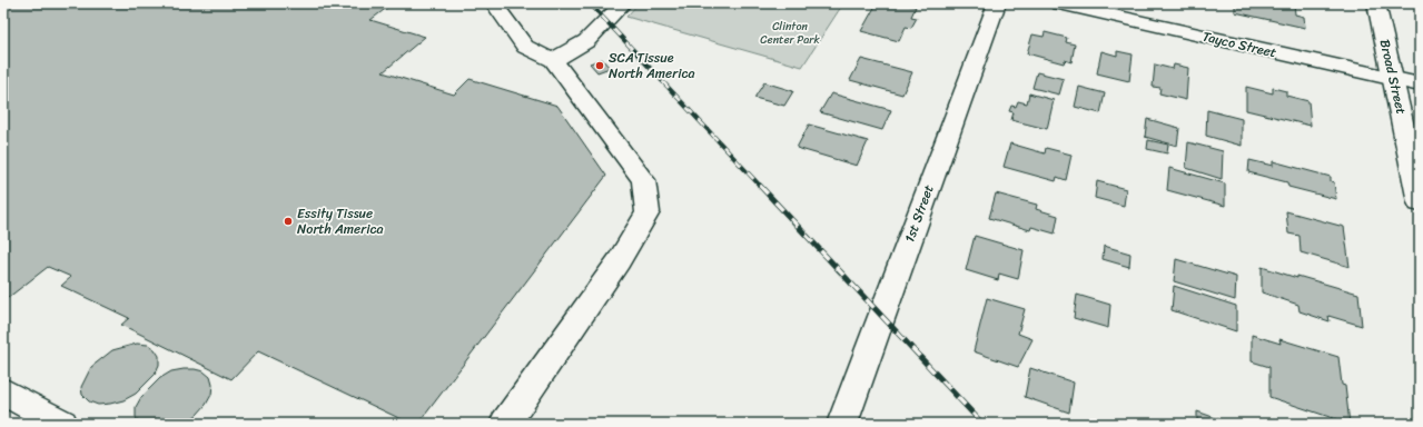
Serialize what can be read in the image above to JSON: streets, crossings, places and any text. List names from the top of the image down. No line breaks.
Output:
{"streets":{"street":["Tayco Street","Broad Street","1st Street"]},"crossings":[["Tayco Street","Broad Street"]],"parks":["Clinton Center Park"],"places":["SCA Tissue North America","Essity Tissue North America"]}
